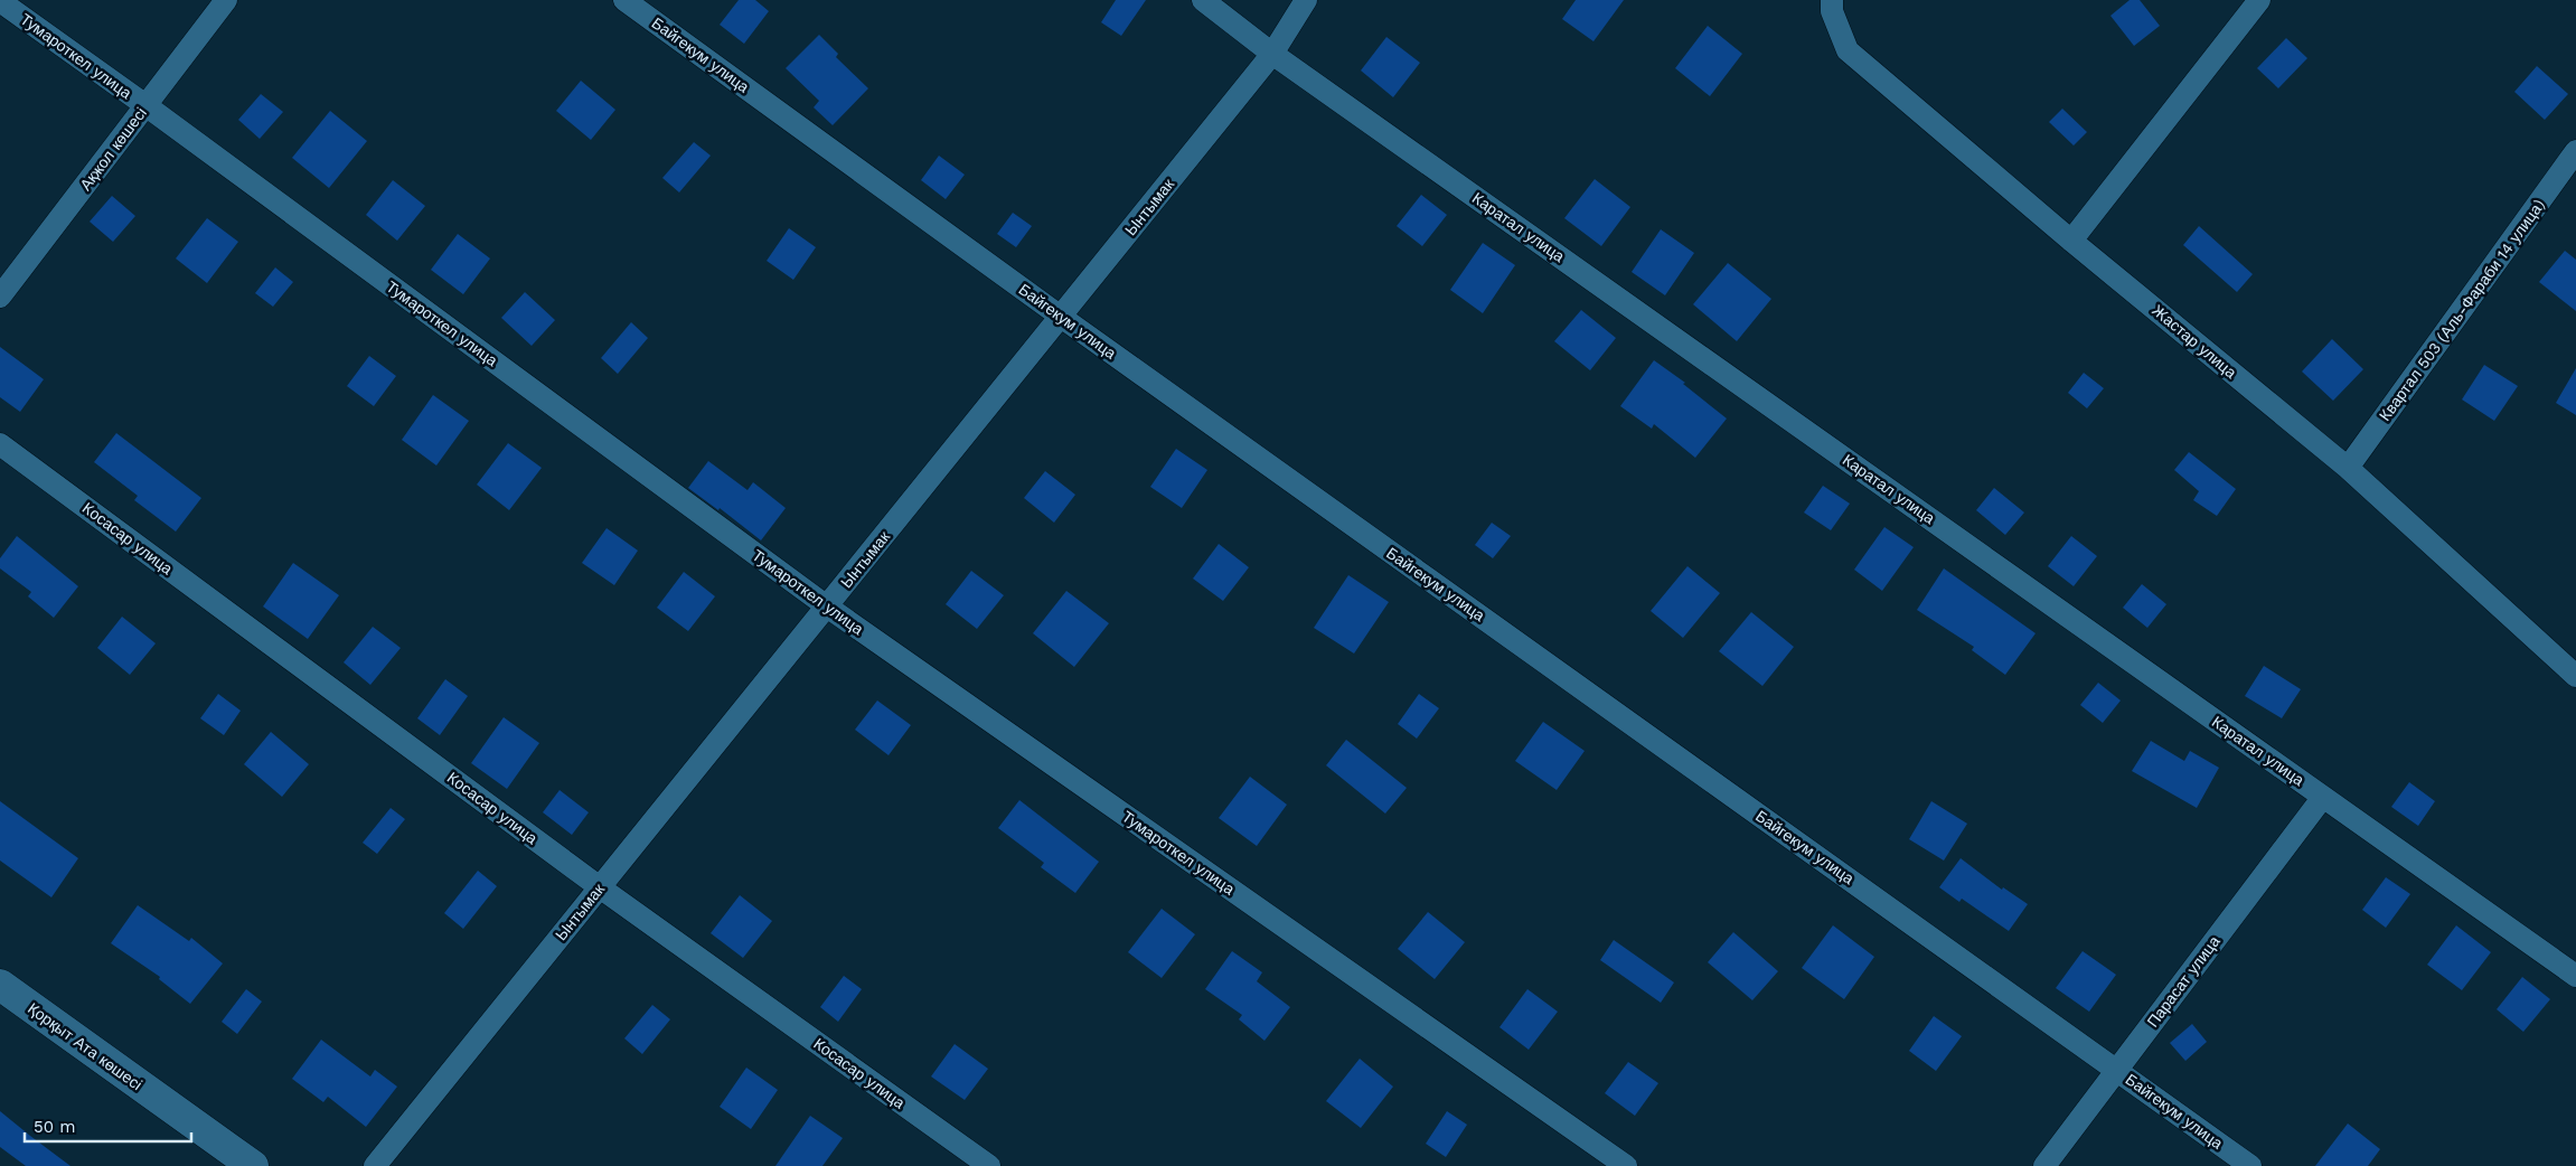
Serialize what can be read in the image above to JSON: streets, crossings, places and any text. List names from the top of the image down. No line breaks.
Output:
{"streets":{"main road":["Қорқыт Ата көшесі"],"street":["Байгекум улица","Тумароткел улица","Ақжол көшесі","Ынтымак","Каратал улица","Квартал 503 (Аль-Фараби 14 улица)","Жастар улица","Косасар улица","Парасат улица"]},"crossings":[["Байгекум улица","Ынтымак"],["Байгекум улица","Парасат улица"],["Тумароткел улица","Ақжол көшесі"],["Тумароткел улица","Ынтымак"],["Ынтымак","Каратал улица"],["Ынтымак","Косасар улица"],["Каратал улица","Парасат улица"],["Квартал 503 (Аль-Фараби 14 улица)","Жастар улица"]],"scale_bar":"50 m"}
